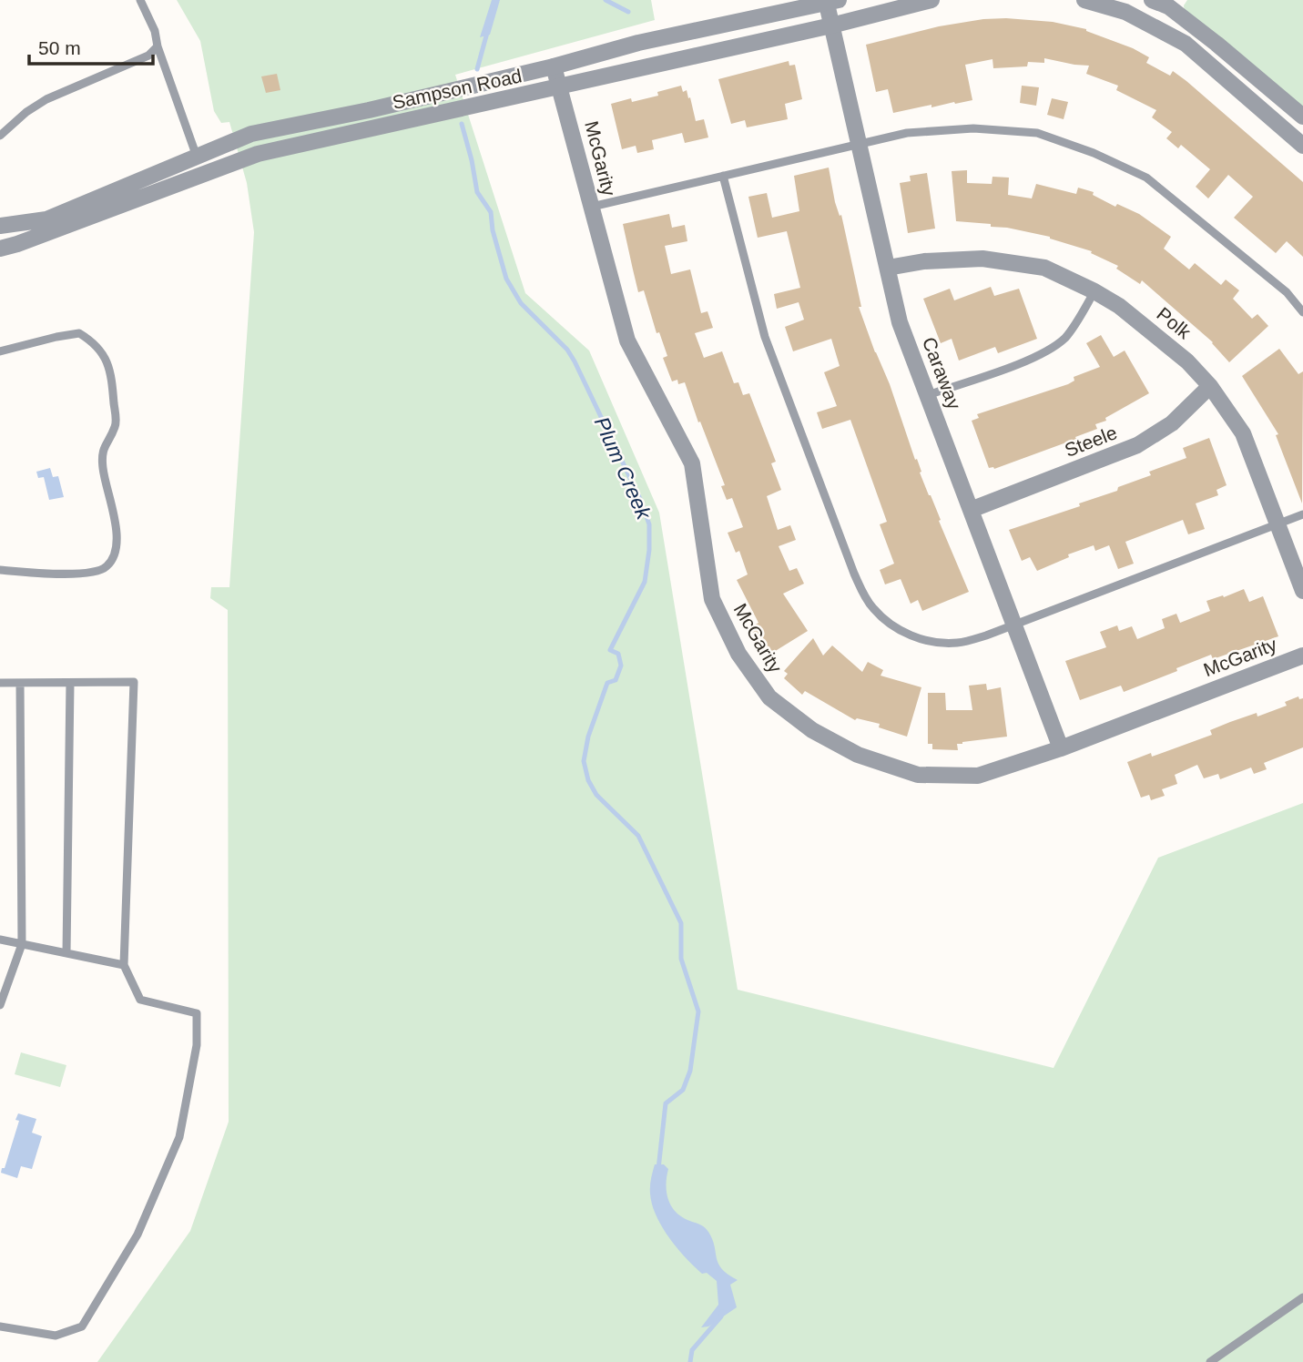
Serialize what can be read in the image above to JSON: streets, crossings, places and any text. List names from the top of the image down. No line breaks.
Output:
{"streets":{"street":["Sampson Road","McGarity","Polk","Caraway","Steele"]},"crossings":[["Sampson Road","McGarity"],["Sampson Road","Caraway"],["McGarity","Caraway"],["Polk","Caraway"],["Polk","Steele"],["Caraway","Steele"]],"water":["Plum Creek"],"scale_bar":"50 m"}
